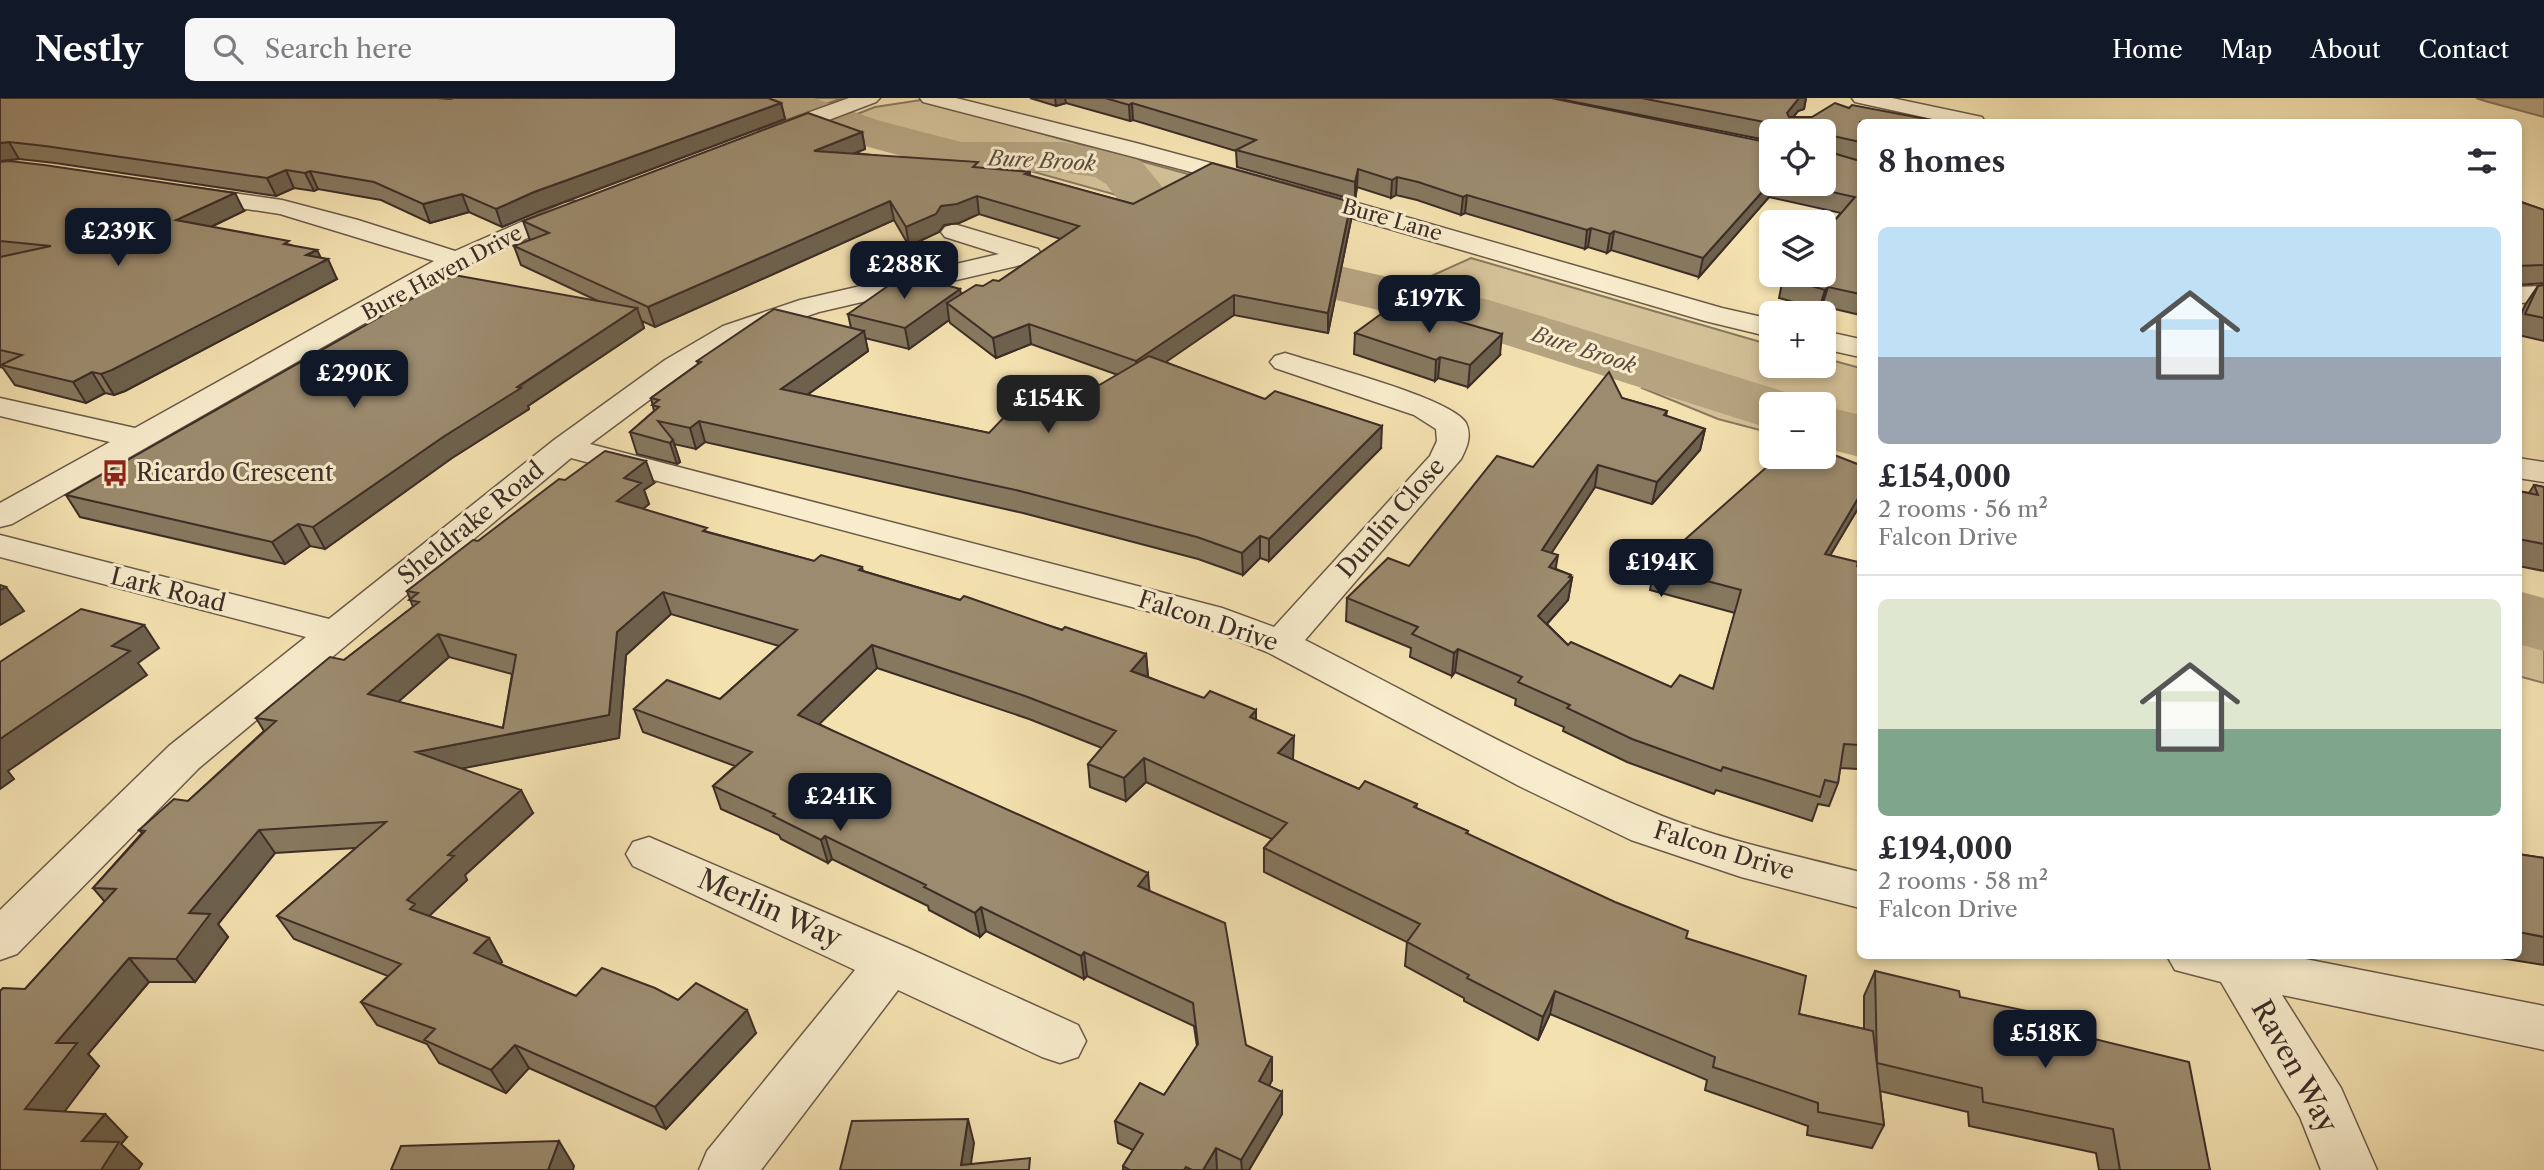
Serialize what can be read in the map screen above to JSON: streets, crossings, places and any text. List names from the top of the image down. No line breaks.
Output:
{"streets":{"street":["Bure Lane","Bure Haven Drive","Dunlin Close","Sheldrake Road","Lark Road","Falcon Drive","Merlin Way","Raven Way"]},"crossings":[["Dunlin Close","Falcon Drive"],["Sheldrake Road","Lark Road"],["Sheldrake Road","Falcon Drive"]],"water":["Bure Brook"],"places":{"bus stop":["Ricardo Crescent"]},"page":{"header":"Nestly","search":"Search here","nav":["Home","Map","About","Contact"],"map_buttons":["+","−"],"heading":"8 homes","list":[{"name":"£154,000","note":"2 rooms · 56 m² · Falcon Drive"},{"name":"£194,000","note":"2 rooms · 58 m² · Falcon Drive"}],"price":["£239K","£288K","£197K","£290K","£154K","£194K","£241K","£518K"]}}
